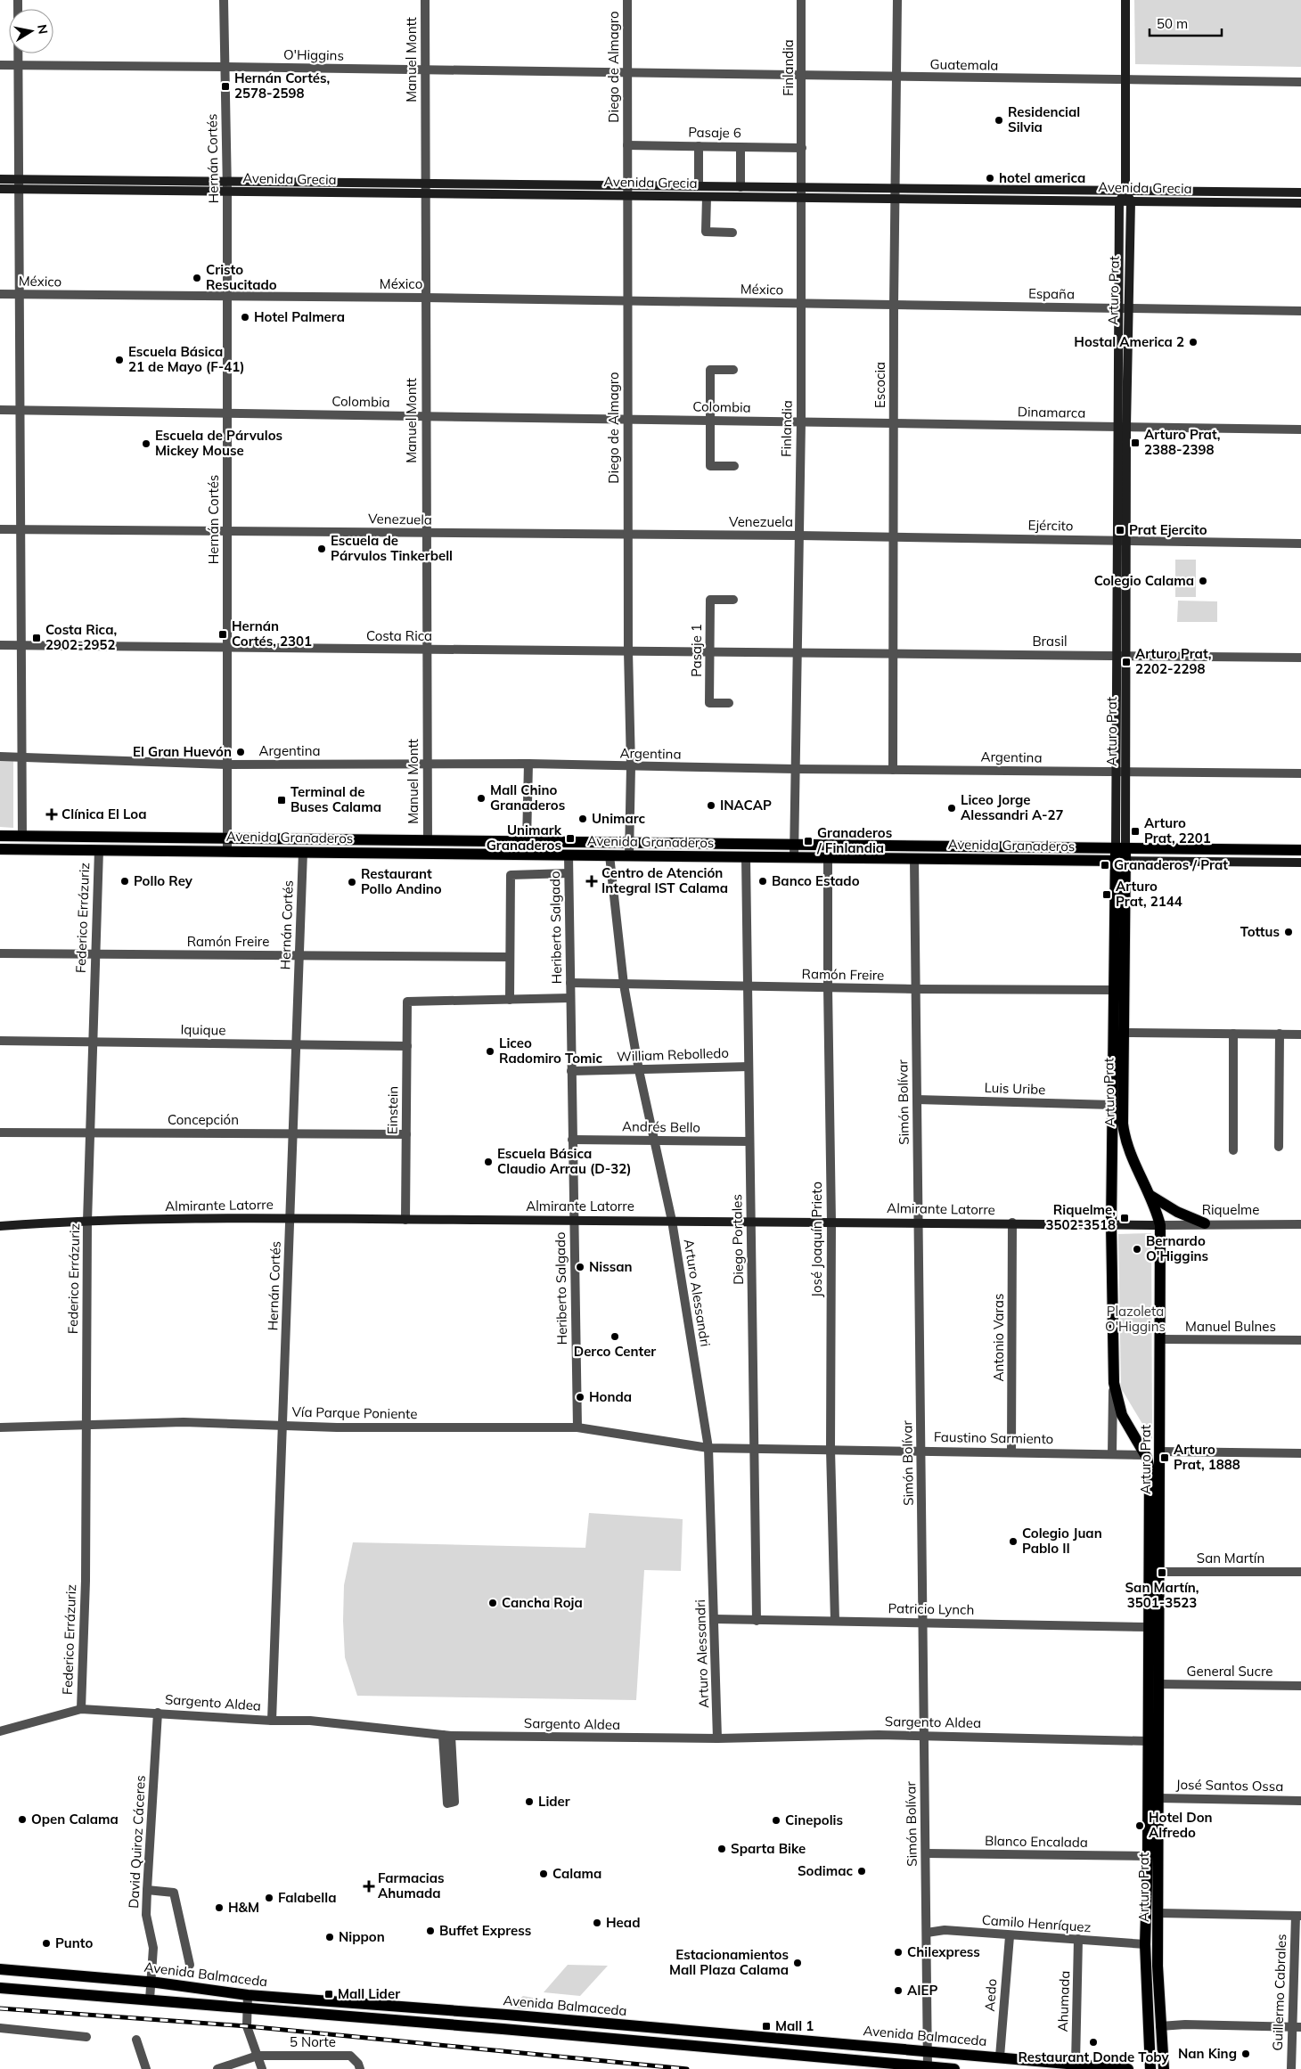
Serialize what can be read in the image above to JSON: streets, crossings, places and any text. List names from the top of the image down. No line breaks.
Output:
{"streets":{"main road":["Avenida Grecia","Arturo Prat","Avenida Granaderos","Almirante Latorre","Avenida Balmaceda"],"street":["O'Higgins","Manuel Montt","Guatemala","Diego de Almagro","Finlandia","Pasaje 6","Hernán Cortés","México","España","Escocia","Colombia","Dinamarca","Venezuela","Ejército","Costa Rica","Brasil","Pasaje 1","Argentina","Federico Errázuriz","Heriberto Salgado","Ramón Freire","Iquique","William Rebolledo","Luis Uribe","Simón Bolívar","Einstein","Concepción","Andrés Bello","Riquelme","Diego Portales","José Joaquín Prieto","Arturo Alessandri","Manuel Bulnes","Antonio Varas","Vía Parque Poniente","Faustino Sarmiento","San Martín","Patricio Lynch","General Sucre","Sargento Aldea","José Santos Ossa","David Quiroz Cáceres","Blanco Encalada","Camilo Henríquez","Guillermo Cabrales","Aedo","Ahumada","5 Norte"]},"crossings":[["O'Higgins","Manuel Montt"],["O'Higgins","Guatemala"],["O'Higgins","Diego de Almagro"],["O'Higgins","Hernán Cortés"],["Manuel Montt","Avenida Grecia"],["Manuel Montt","México"],["Manuel Montt","Colombia"],["Manuel Montt","Venezuela"],["Manuel Montt","Costa Rica"],["Manuel Montt","Argentina"],["Manuel Montt","Avenida Granaderos"],["Guatemala","Diego de Almagro"],["Guatemala","Finlandia"],["Guatemala","Arturo Prat"],["Guatemala","Escocia"],["Diego de Almagro","Pasaje 6"],["Diego de Almagro","Avenida Grecia"],["Diego de Almagro","México"],["Diego de Almagro","Colombia"],["Diego de Almagro","Venezuela"],["Diego de Almagro","Costa Rica"],["Diego de Almagro","Argentina"],["Diego de Almagro","Avenida Granaderos"],["Finlandia","Pasaje 6"],["Finlandia","Avenida Grecia"],["Finlandia","México"],["Finlandia","España"],["Finlandia","Colombia"],["Finlandia","Dinamarca"],["Finlandia","Venezuela"],["Finlandia","Ejército"],["Finlandia","Costa Rica"],["Finlandia","Brasil"],["Finlandia","Argentina"],["Finlandia","Avenida Granaderos"],["Hernán Cortés","Avenida Grecia"],["Hernán Cortés","México"],["Hernán Cortés","Colombia"],["Hernán Cortés","Venezuela"],["Hernán Cortés","Costa Rica"],["Hernán Cortés","Argentina"],["Hernán Cortés","Avenida Granaderos"],["Hernán Cortés","Ramón Freire"],["Hernán Cortés","Iquique"],["Hernán Cortés","Concepción"],["Hernán Cortés","Almirante Latorre"],["Hernán Cortés","Vía Parque Poniente"],["Hernán Cortés","Sargento Aldea"],["Avenida Grecia","Arturo Prat"],["Avenida Grecia","Escocia"],["México","España"],["Arturo Prat","España"],["Arturo Prat","Dinamarca"],["Arturo Prat","Ejército"],["Arturo Prat","Brasil"],["Arturo Prat","Argentina"],["Arturo Prat","Avenida Granaderos"],["Arturo Prat","Ramón Freire"],["Arturo Prat","Luis Uribe"],["Arturo Prat","Almirante Latorre"],["Arturo Prat","Riquelme"],["Arturo Prat","Manuel Bulnes"],["Arturo Prat","Faustino Sarmiento"],["Arturo Prat","San Martín"],["Arturo Prat","Patricio Lynch"],["Arturo Prat","General Sucre"],["Arturo Prat","Sargento Aldea"],["Arturo Prat","José Santos Ossa"],["Arturo Prat","Blanco Encalada"],["Arturo Prat","Camilo Henríquez"],["España","Escocia"],["Escocia","Dinamarca"],["Escocia","Ejército"],["Escocia","Brasil"],["Escocia","Argentina"],["Colombia","Dinamarca"],["Venezuela","Ejército"],["Costa Rica","Brasil"],["Costa Rica","Pasaje 1"],["Avenida Granaderos","Federico Errázuriz"],["Avenida Granaderos","Heriberto Salgado"],["Avenida Granaderos","Simón Bolívar"],["Avenida Granaderos","Diego Portales"],["Avenida Granaderos","José Joaquín Prieto"],["Avenida Granaderos","Arturo Alessandri"],["Federico Errázuriz","Ramón Freire"],["Federico Errázuriz","Iquique"],["Federico Errázuriz","Concepción"],["Federico Errázuriz","Almirante Latorre"],["Federico Errázuriz","Vía Parque Poniente"],["Federico Errázuriz","Sargento Aldea"],["Heriberto Salgado","Ramón Freire"],["Heriberto Salgado","William Rebolledo"],["Heriberto Salgado","Andrés Bello"],["Heriberto Salgado","Almirante Latorre"],["Heriberto Salgado","Vía Parque Poniente"],["Ramón Freire","Simón Bolívar"],["Ramón Freire","Diego Portales"],["Ramón Freire","José Joaquín Prieto"],["Ramón Freire","Arturo Alessandri"],["Iquique","Einstein"],["William Rebolledo","Diego Portales"],["William Rebolledo","Arturo Alessandri"],["Luis Uribe","Simón Bolívar"],["Simón Bolívar","Almirante Latorre"],["Simón Bolívar","Faustino Sarmiento"],["Simón Bolívar","Patricio Lynch"],["Simón Bolívar","Sargento Aldea"],["Simón Bolívar","Blanco Encalada"],["Simón Bolívar","Camilo Henríquez"],["Simón Bolívar","Avenida Balmaceda"],["Einstein","Concepción"],["Einstein","Almirante Latorre"],["Andrés Bello","Diego Portales"],["Andrés Bello","Arturo Alessandri"],["Almirante Latorre","Riquelme"],["Almirante Latorre","Diego Portales"],["Almirante Latorre","José Joaquín Prieto"],["Almirante Latorre","Arturo Alessandri"],["Almirante Latorre","Antonio Varas"],["Diego Portales","Faustino Sarmiento"],["Diego Portales","Patricio Lynch"],["José Joaquín Prieto","Faustino Sarmiento"],["José Joaquín Prieto","Patricio Lynch"],["Arturo Alessandri","Vía Parque Poniente"],["Arturo Alessandri","Faustino Sarmiento"],["Arturo Alessandri","Patricio Lynch"],["Arturo Alessandri","Sargento Aldea"],["Antonio Varas","Faustino Sarmiento"],["Vía Parque Poniente","Faustino Sarmiento"],["Sargento Aldea","David Quiroz Cáceres"],["David Quiroz Cáceres","Avenida Balmaceda"],["Camilo Henríquez","Aedo"],["Camilo Henríquez","Ahumada"],["Avenida Balmaceda","Aedo"],["Avenida Balmaceda","Ahumada"]],"parks":["Plazoleta O'Higgins"],"places":{"transit":["Hernán Cortés, 2578-2598","Arturo Prat, 2388-2398","Prat Ejercito","Hernán Cortés, 2301","Costa Rica, 2902-2952","Arturo Prat, 2202-2298","Terminal de Buses Calama","Arturo Prat, 2201","Unimark Granaderos","Granaderos / Finlandia","Granaderos / Prat","Arturo Prat, 2144","Riquelme, 3502-3518","Arturo Prat, 1888","San Martín, 3501-3523","Mall Lider","Mall 1"],"other":["Residencial Silvia","hotel america","Cristo Resucitado","Hotel Palmera","Hostal America 2","Escuela Básica 21 de Mayo (F-41)","Escuela de Párvulos Mickey Mouse","Escuela de Párvulos Tinkerbell","Colegio Calama","El Gran Huevón","Mall Chino Granaderos","INACAP","Liceo Jorge Alessandri A-27","Unimarc","Pollo Rey","Banco Estado","Restaurant Pollo Andino","Tottus","Liceo Radomiro Tomic","Escuela Básica Claudio Arrau (D-32)","Bernardo O'Higgins","Nissan","Derco Center","Honda","Colegio Juan Pablo II","Cancha Roja","Lider","Open Calama","Cinepolis","Hotel Don Alfredo","Sparta Bike","Sodimac","Calama","Falabella","H&M","Head","Buffet Express","Nippon","Punto","Chilexpress","Estacionamientos Mall Plaza Calama","AIEP","Restaurant Donde Toby","Nan King"],"health":["Clínica El Loa","Centro de Atención Integral IST Calama","Farmacias Ahumada"]},"scale_bar":"50 m","north":"right"}
